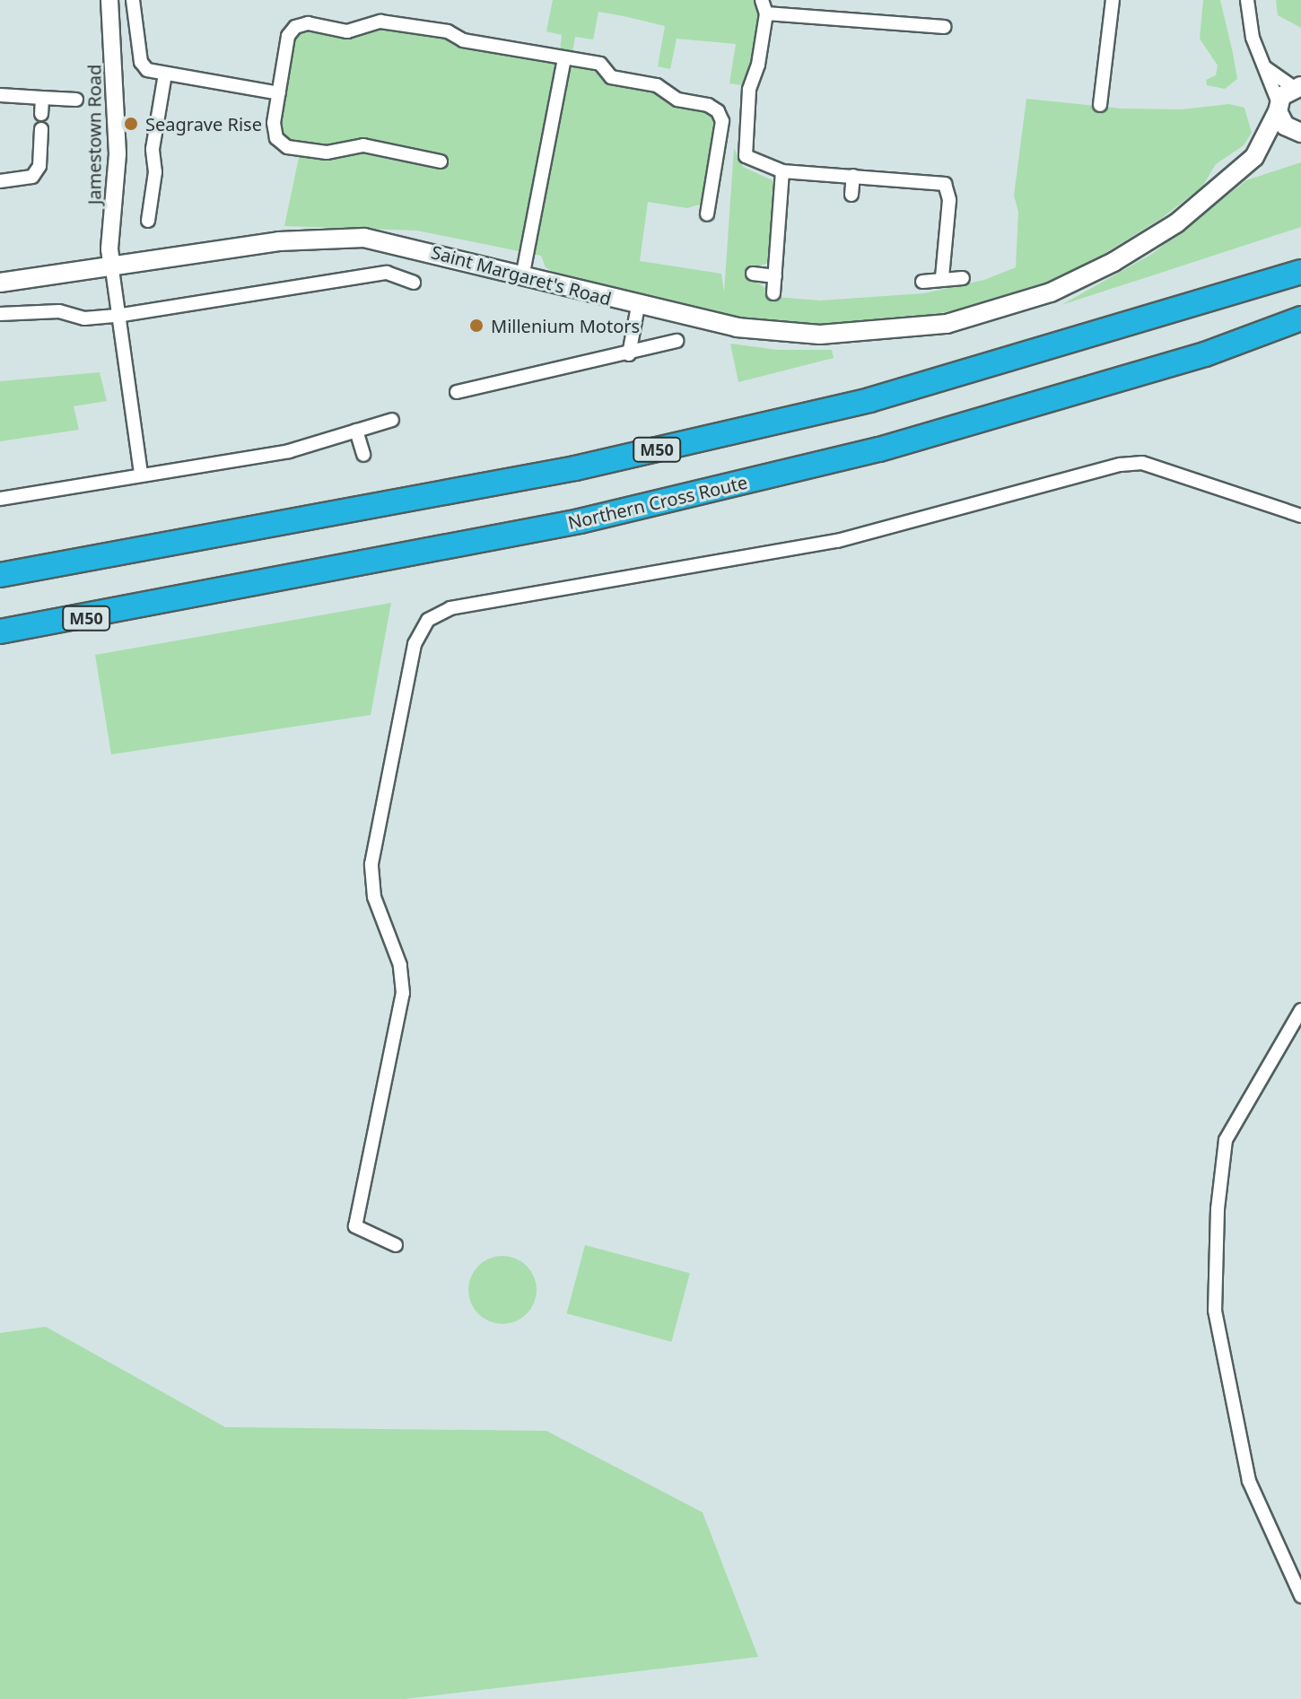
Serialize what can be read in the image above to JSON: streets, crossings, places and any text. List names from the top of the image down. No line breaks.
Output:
{"streets":{"highway":["M50","Northern Cross Route"],"main road":["Saint Margaret's Road"],"street":["Jamestown Road"]},"crossings":[["Jamestown Road","Saint Margaret's Road"]],"places":["Seagrave Rise","Millenium Motors"]}
